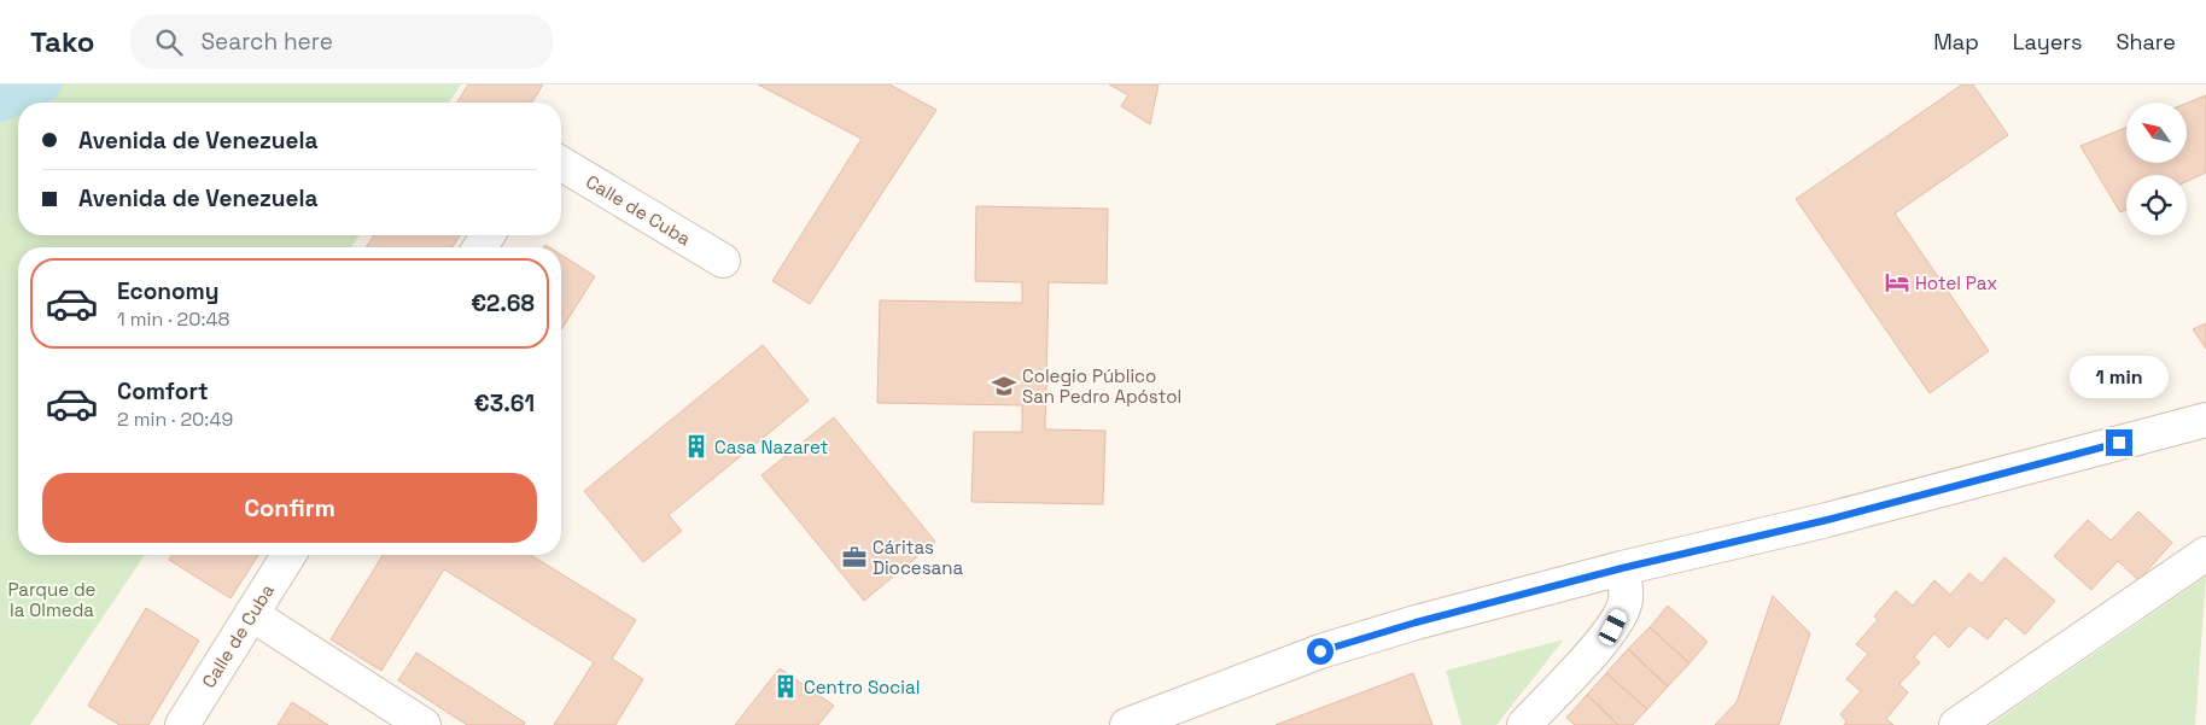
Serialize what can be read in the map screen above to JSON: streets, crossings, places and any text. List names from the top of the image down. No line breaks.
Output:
{"streets":{"street":["Calle de Cuba"]},"parks":["Parque de la Olmeda"],"places":{"hotel":["Hotel Pax"],"school or university":["Colegio Público San Pedro Apóstol"],"building":["Casa Nazaret","Centro Social"],"office":["Cáritas Diocesana"]},"north":"top left","page":{"header":"Tako","search":"Search here","nav":["Map","Layers","Share"],"banner":["Avenida de Venezuela","Avenida de Venezuela"],"list":[{"name":"Economy","note":"1 min · 20:48","value":"€2.68"},{"name":"Comfort","note":"2 min · 20:49","value":"€3.61"}],"bubble":"1 min","buttons":"Confirm"}}
